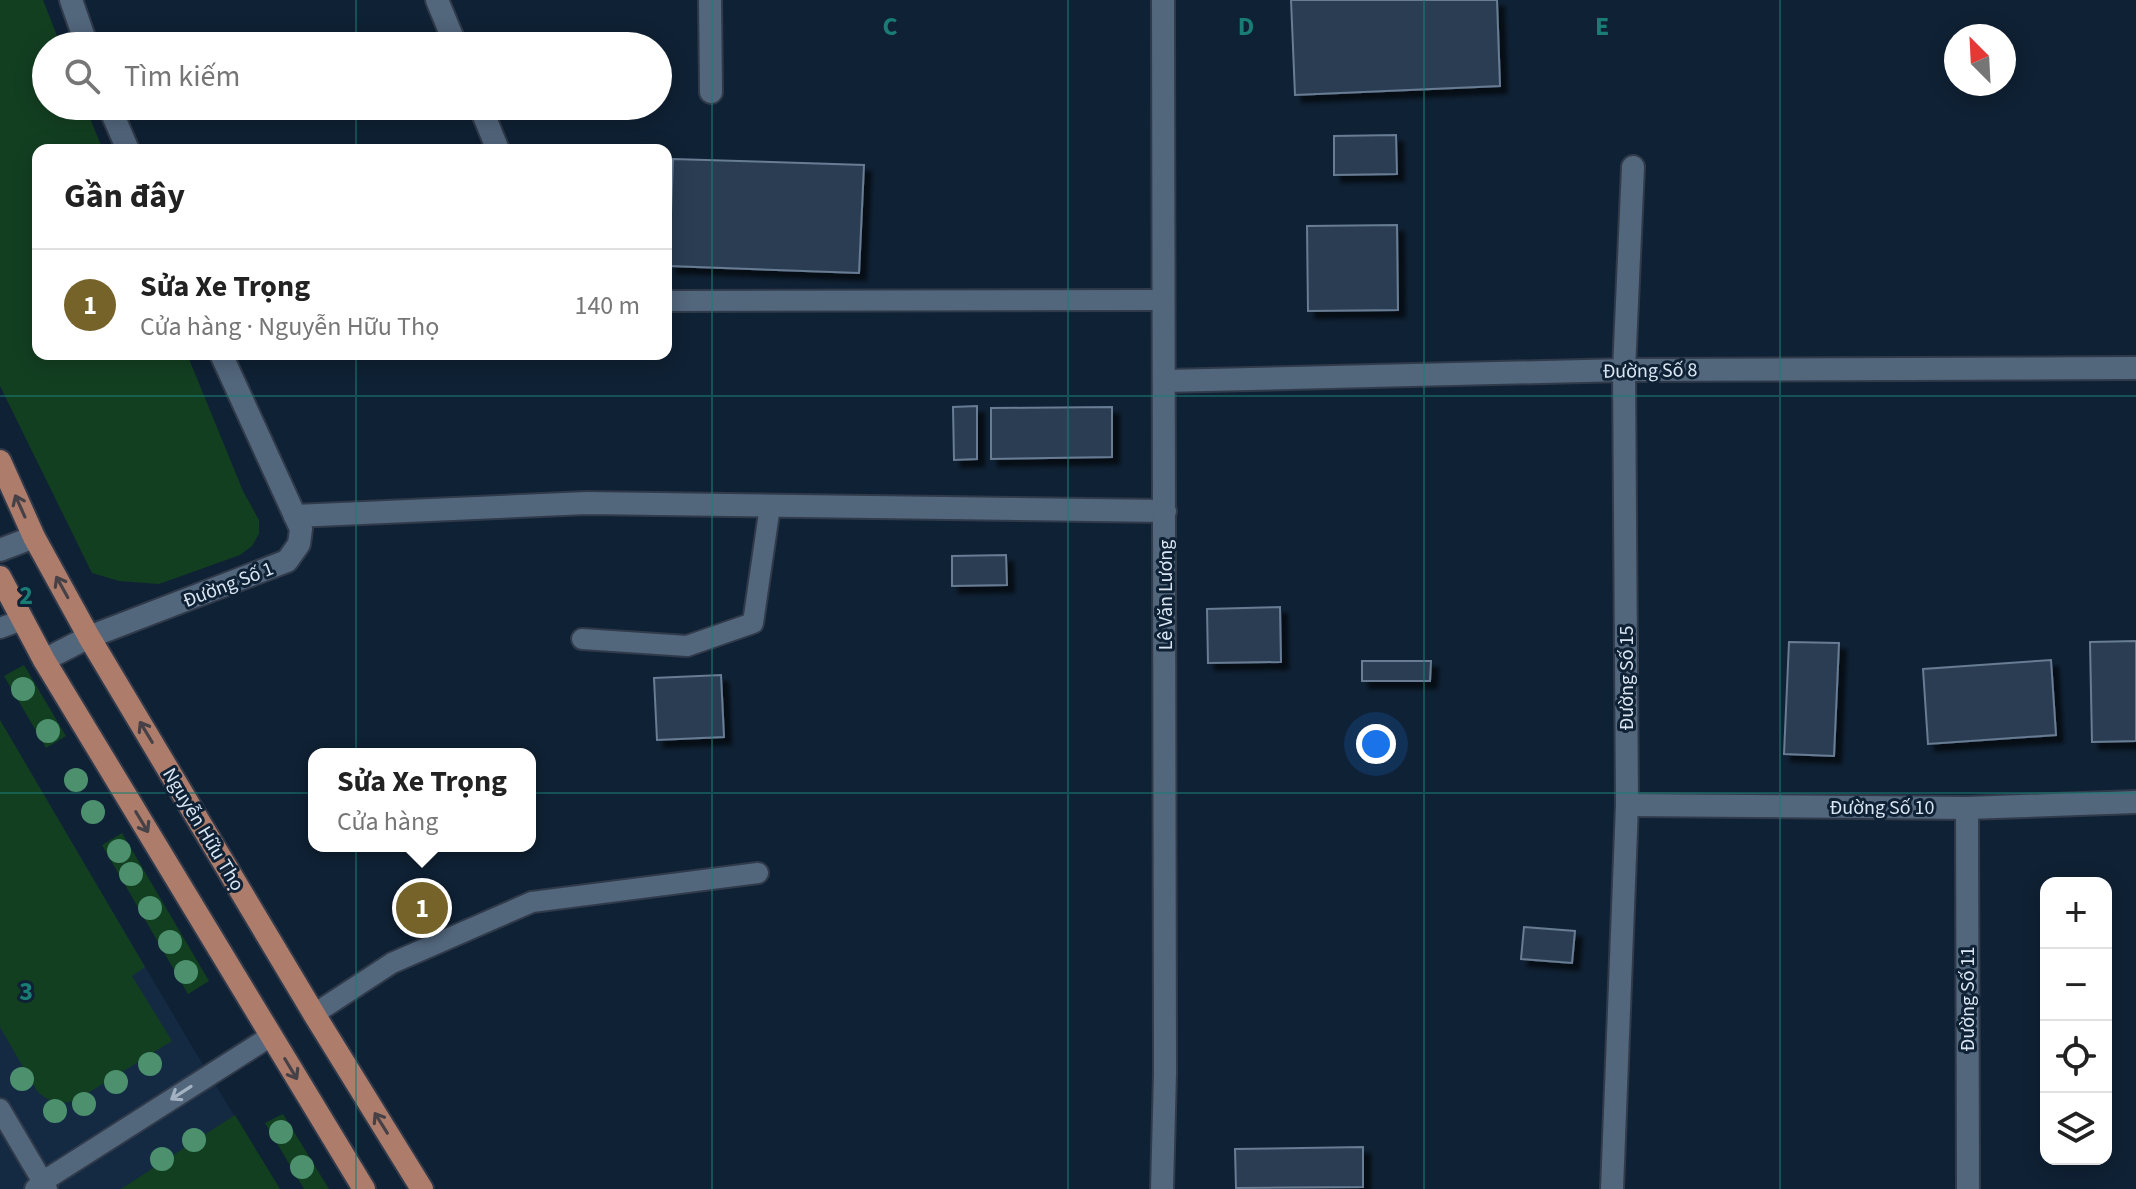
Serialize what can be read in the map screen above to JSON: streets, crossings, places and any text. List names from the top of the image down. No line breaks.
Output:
{"streets":{"main road":["Nguyễn Hữu Thọ"],"street":["Đường Số 8","Đường Số 1","Lê Văn Lương","Đường Số 15","Đường Số 10","Đường Số 11"]},"crossings":[["Đường Số 8","Lê Văn Lương"],["Đường Số 8","Đường Số 15"],["Đường Số 1","Nguyễn Hữu Thọ"],["Đường Số 15","Đường Số 10"],["Đường Số 10","Đường Số 11"]],"north":"top left","page":{"search":"Tìm kiếm","heading":"Gần đây","list":[{"mark":"1","name":"Sửa Xe Trọng","note":"Cửa hàng · Nguyễn Hữu Thọ","value":"140 m"}],"popup":["Sửa Xe Trọng","Cửa hàng"],"map_buttons":["+","−"],"pins":"1"},"grid":{"columns":["C","D","E"],"rows":["2","3"]}}
